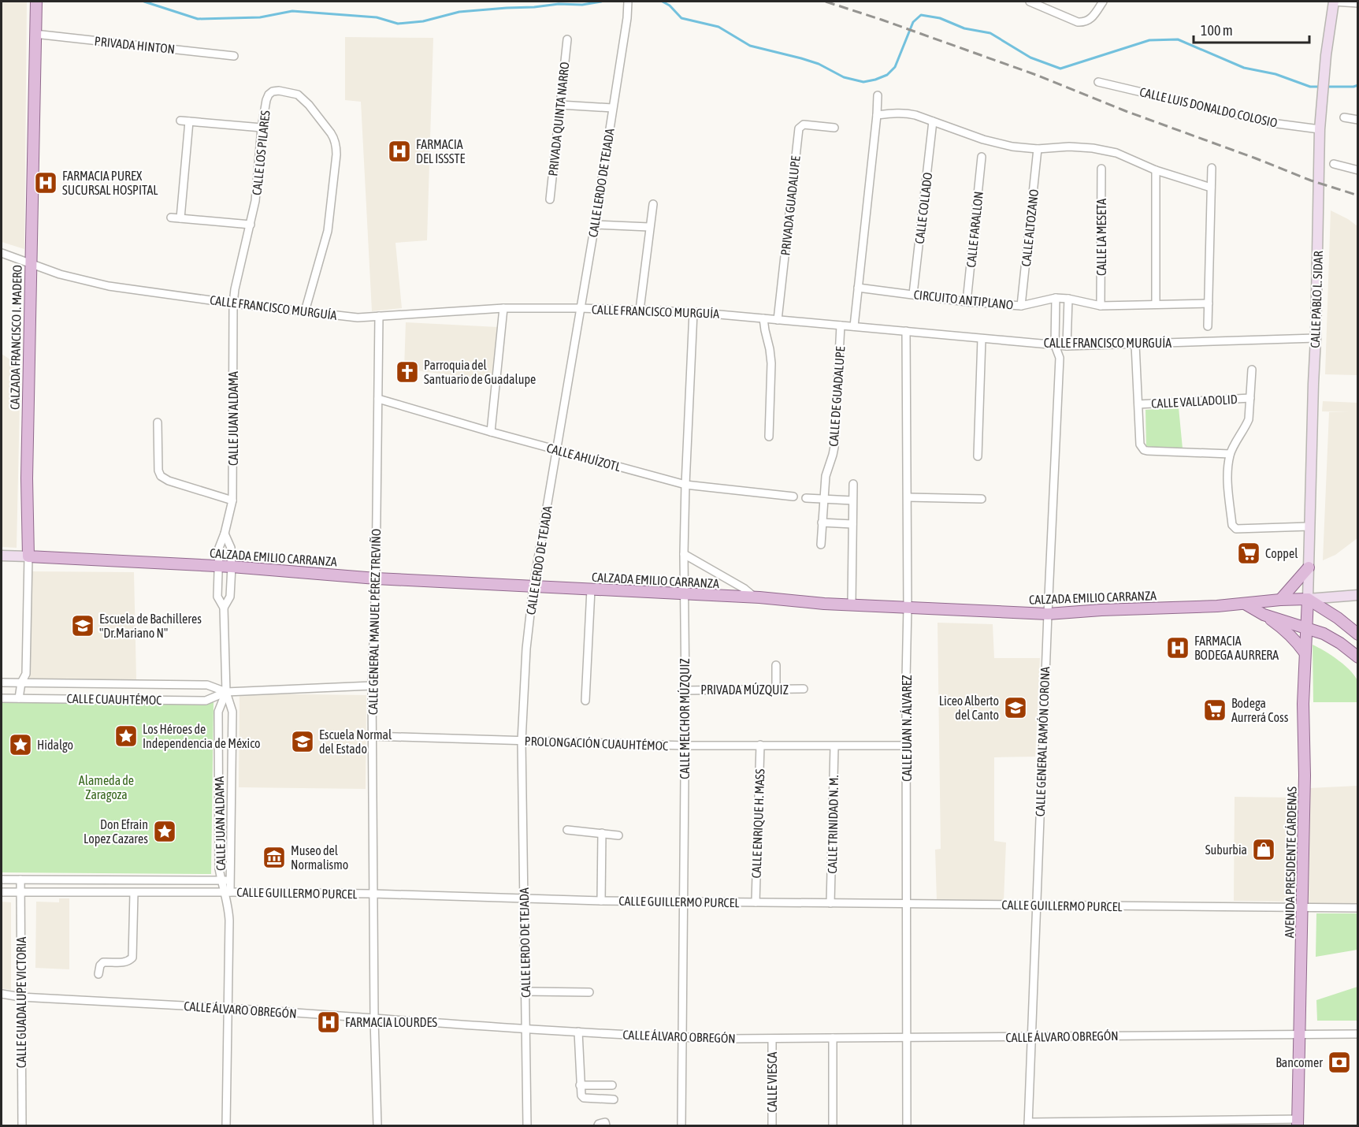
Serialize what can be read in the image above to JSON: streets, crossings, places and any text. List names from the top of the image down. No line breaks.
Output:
{"streets":{"main road":["CALZADA FRANCISCO I. MADERO","CALZADA EMILIO CARRANZA","AVENIDA PRESIDENTE CÁRDENAS"],"street":["PRIVADA HINTON","CALLE LUIS DONALDO COLOSIO","PRIVADA QUINTA NARRO","CALLE LOS PILARES","CALLE LERDO DE TEJADA","PRIVADA GUADALUPE","CALLE COLLADO","CALLE ALTOZANO","CALLE FARALLON","CALLE LA MESETA","CIRCUITO ANTIPLANO","CALLE PABLO L. SIDAR","CALLE FRANCISCO MURGUÍA","CALLE DE GUADALUPE","CALLE VALLADOLID","CALLE JUAN ALDAMA","CALLE AHUÍZOTL","CALLE GENERAL MANUEL PÉREZ TREVIÑO","PRIVADA MÚZQUIZ","CALLE CUAUHTÉMOC","CALLE MELCHOR MÚZQUIZ","CALLE JUAN N. ÁLVAREZ","CALLE GENERAL RAMÓN CORONA","PROLONGACIÓN CUAUHTÉMOC","CALLE ENRIQUE H. MASS","CALLE TRINIDAD N. M.","CALLE GUILLERMO PURCEL","CALLE GUADALUPE VICTORIA","CALLE ÁLVARO OBREGÓN","CALLE VIESCA"]},"crossings":[["PRIVADA HINTON","CALZADA FRANCISCO I. MADERO"],["CALLE LUIS DONALDO COLOSIO","CALLE PABLO L. SIDAR"],["CALLE LOS PILARES","CALLE FRANCISCO MURGUÍA"],["CALLE LOS PILARES","CALLE JUAN ALDAMA"],["CALLE LERDO DE TEJADA","CALLE FRANCISCO MURGUÍA"],["CALLE LERDO DE TEJADA","CALLE AHUÍZOTL"],["CALLE LERDO DE TEJADA","CALZADA EMILIO CARRANZA"],["CALLE LERDO DE TEJADA","PROLONGACIÓN CUAUHTÉMOC"],["CALLE LERDO DE TEJADA","CALLE GUILLERMO PURCEL"],["CALLE LERDO DE TEJADA","CALLE ÁLVARO OBREGÓN"],["PRIVADA GUADALUPE","CALLE FRANCISCO MURGUÍA"],["CALLE COLLADO","CIRCUITO ANTIPLANO"],["CALLE ALTOZANO","CIRCUITO ANTIPLANO"],["CALLE FARALLON","CIRCUITO ANTIPLANO"],["CALLE LA MESETA","CIRCUITO ANTIPLANO"],["CALLE PABLO L. SIDAR","CALLE FRANCISCO MURGUÍA"],["CALLE PABLO L. SIDAR","CALZADA EMILIO CARRANZA"],["CALLE PABLO L. SIDAR","AVENIDA PRESIDENTE CÁRDENAS"],["CALLE FRANCISCO MURGUÍA","CALZADA FRANCISCO I. MADERO"],["CALLE FRANCISCO MURGUÍA","CALLE DE GUADALUPE"],["CALLE FRANCISCO MURGUÍA","CALLE JUAN ALDAMA"],["CALLE FRANCISCO MURGUÍA","CALLE GENERAL MANUEL PÉREZ TREVIÑO"],["CALLE FRANCISCO MURGUÍA","CALLE MELCHOR MÚZQUIZ"],["CALLE FRANCISCO MURGUÍA","CALLE JUAN N. ÁLVAREZ"],["CALLE FRANCISCO MURGUÍA","CALLE GENERAL RAMÓN CORONA"],["CALZADA FRANCISCO I. MADERO","CALZADA EMILIO CARRANZA"],["CALLE JUAN ALDAMA","CALZADA EMILIO CARRANZA"],["CALLE JUAN ALDAMA","CALLE CUAUHTÉMOC"],["CALLE JUAN ALDAMA","CALLE GUILLERMO PURCEL"],["CALLE JUAN ALDAMA","CALLE ÁLVARO OBREGÓN"],["CALLE AHUÍZOTL","CALLE GENERAL MANUEL PÉREZ TREVIÑO"],["CALLE AHUÍZOTL","CALLE MELCHOR MÚZQUIZ"],["CALZADA EMILIO CARRANZA","CALLE GENERAL MANUEL PÉREZ TREVIÑO"],["CALZADA EMILIO CARRANZA","CALLE MELCHOR MÚZQUIZ"],["CALZADA EMILIO CARRANZA","CALLE JUAN N. ÁLVAREZ"],["CALZADA EMILIO CARRANZA","CALLE GENERAL RAMÓN CORONA"],["CALZADA EMILIO CARRANZA","AVENIDA PRESIDENTE CÁRDENAS"],["CALLE GENERAL MANUEL PÉREZ TREVIÑO","CALLE CUAUHTÉMOC"],["CALLE GENERAL MANUEL PÉREZ TREVIÑO","PROLONGACIÓN CUAUHTÉMOC"],["CALLE GENERAL MANUEL PÉREZ TREVIÑO","CALLE GUILLERMO PURCEL"],["CALLE GENERAL MANUEL PÉREZ TREVIÑO","CALLE ÁLVARO OBREGÓN"],["PRIVADA MÚZQUIZ","CALLE MELCHOR MÚZQUIZ"],["CALLE MELCHOR MÚZQUIZ","PROLONGACIÓN CUAUHTÉMOC"],["CALLE MELCHOR MÚZQUIZ","CALLE GUILLERMO PURCEL"],["CALLE MELCHOR MÚZQUIZ","CALLE ÁLVARO OBREGÓN"],["CALLE JUAN N. ÁLVAREZ","PROLONGACIÓN CUAUHTÉMOC"],["CALLE JUAN N. ÁLVAREZ","CALLE GUILLERMO PURCEL"],["CALLE JUAN N. ÁLVAREZ","CALLE ÁLVARO OBREGÓN"],["CALLE GENERAL RAMÓN CORONA","CALLE GUILLERMO PURCEL"],["CALLE GENERAL RAMÓN CORONA","CALLE ÁLVARO OBREGÓN"],["PROLONGACIÓN CUAUHTÉMOC","CALLE ENRIQUE H. MASS"],["PROLONGACIÓN CUAUHTÉMOC","CALLE TRINIDAD N. M."],["CALLE ENRIQUE H. MASS","CALLE GUILLERMO PURCEL"],["CALLE TRINIDAD N. M.","CALLE GUILLERMO PURCEL"],["AVENIDA PRESIDENTE CÁRDENAS","CALLE GUILLERMO PURCEL"],["AVENIDA PRESIDENTE CÁRDENAS","CALLE ÁLVARO OBREGÓN"],["CALLE GUILLERMO PURCEL","CALLE GUADALUPE VICTORIA"],["CALLE GUADALUPE VICTORIA","CALLE ÁLVARO OBREGÓN"],["CALLE ÁLVARO OBREGÓN","CALLE VIESCA"]],"parks":["Alameda de Zaragoza"],"places":{"hospital":["FARMACIA DEL ISSSTE","FARMACIA PUREX SUCURSAL HOSPITAL","FARMACIA BODEGA AURRERA","FARMACIA LOURDES"],"church":["Parroquia del Santuario de Guadalupe"],"supermarket":["Coppel","Bodega Aurrerá Coss"],"school or university":["Escuela de Bachilleres \"Dr.Mariano N\"","Liceo Alberto del Canto","Escuela Normal del Estado"],"place":["Los Héroes de Independencia de México","Hidalgo","Don Efrain Lopez Cazares"],"shop":["Suburbia"],"museum":["Museo del Normalismo"],"bank":["Bancomer"]},"scale_bar":"100 m"}
